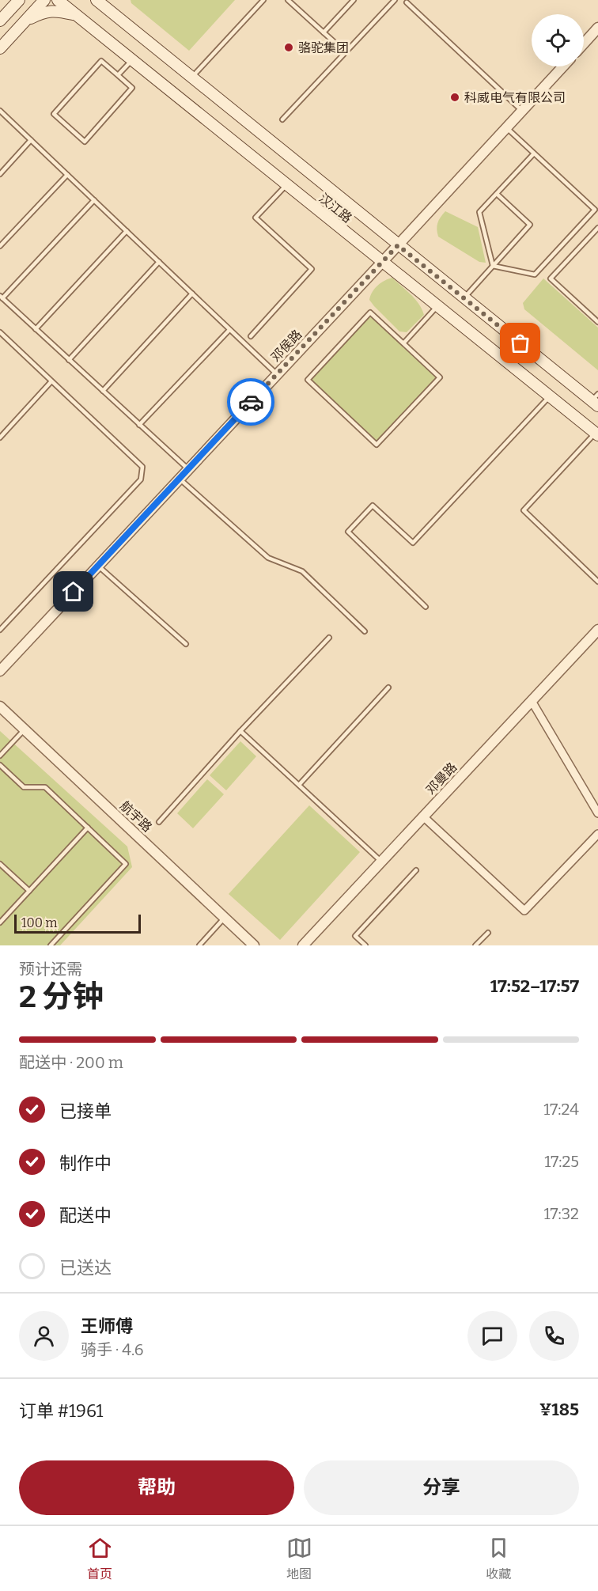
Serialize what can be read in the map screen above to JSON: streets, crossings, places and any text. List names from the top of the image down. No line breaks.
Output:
{"streets":{"main road":["汉江路"],"street":["邓侯路","邓曼路","航宇路"]},"crossings":[["汉江路","邓侯路"]],"places":["骆驼集团","科威电气有限公司"],"scale_bar":"100 m","page":{"scale":"100 m","heading":["2 分钟","预计还需","17:52–17:57"],"panel":["王师傅","骑手 · 4.6","订单 #1961","¥185"],"bar":"配送中 · 200 m","list":[["已接单","17:24"],["制作中","17:25"],["配送中","17:32"],"已送达"],"buttons":["帮助","分享"],"tabs":["首页","地图","收藏"]}}
